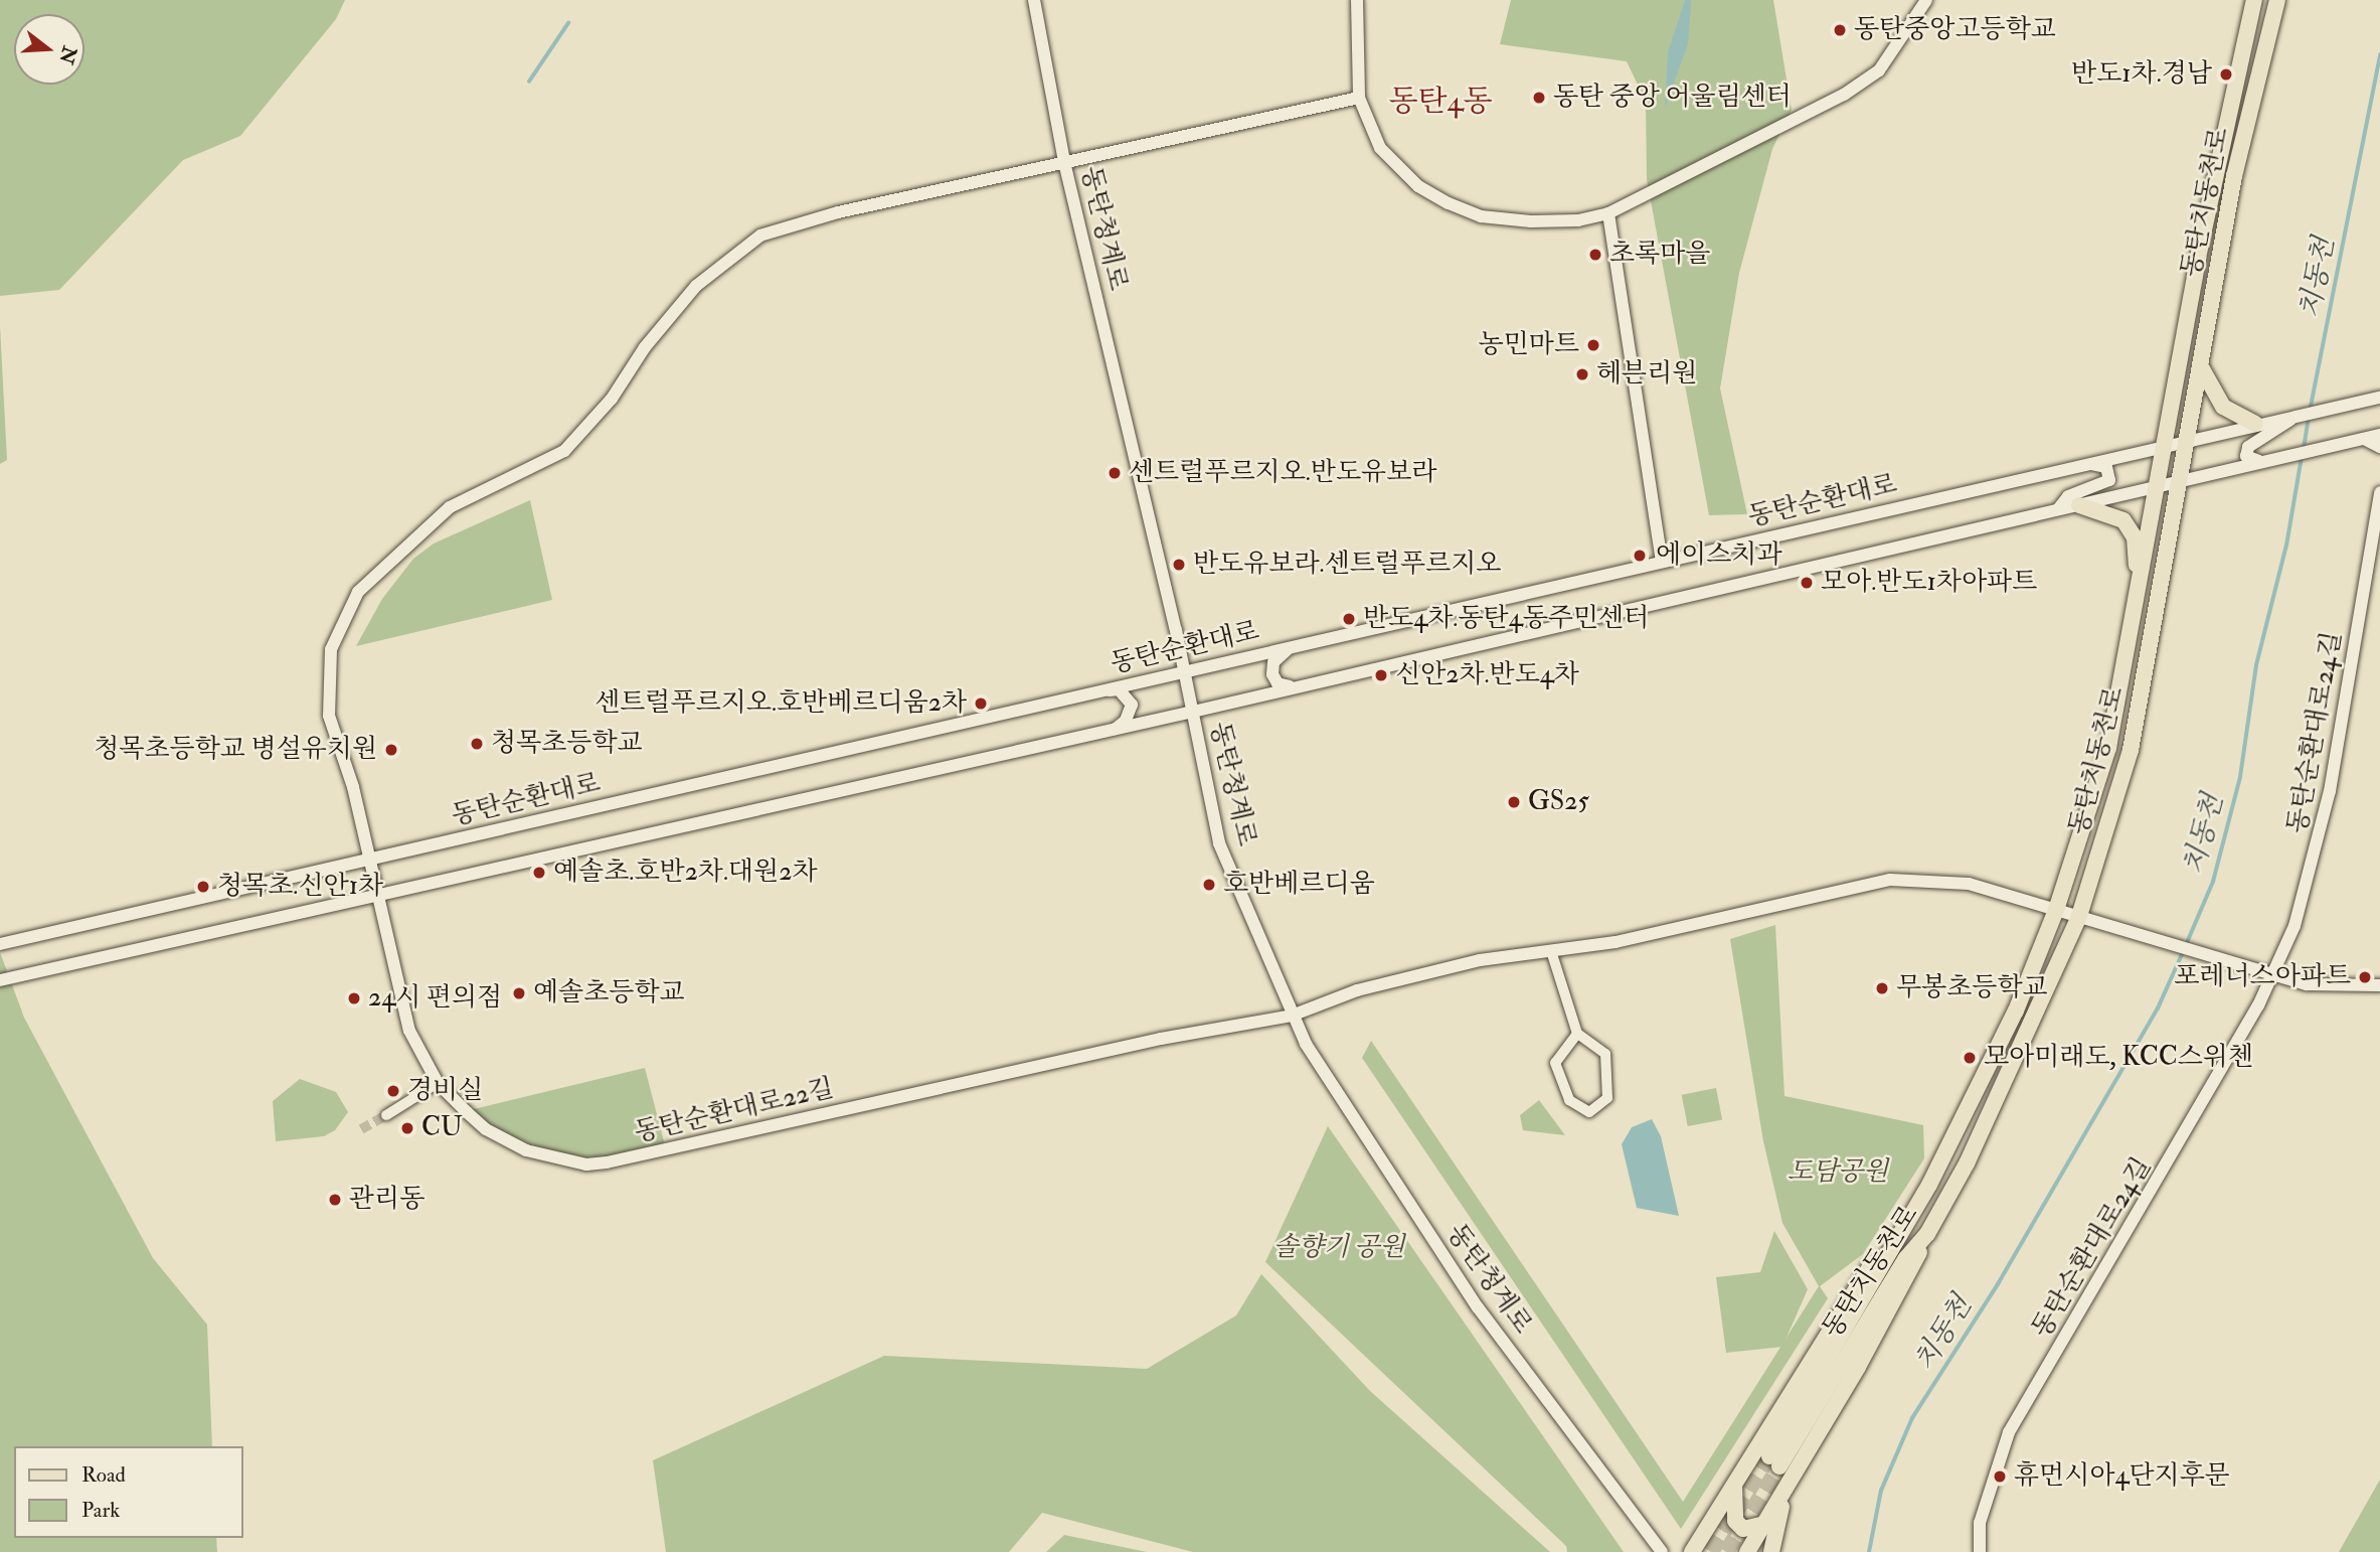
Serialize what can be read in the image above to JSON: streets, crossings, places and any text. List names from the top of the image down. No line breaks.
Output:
{"streets":{"main road":["동탄치동천로"],"street":["동탄청계로","동탄순환대로","동탄순환대로24길","동탄순환대로22길"]},"crossings":[["동탄치동천로","동탄순환대로"],["동탄치동천로","동탄순환대로22길"],["동탄청계로","동탄순환대로"],["동탄청계로","동탄순환대로22길"],["동탄순환대로","동탄순환대로22길"]],"districts":["동탄4동"],"water":["치동천"],"parks":["도담공원","솔향기 공원"],"places":["동탄중앙고등학교","반도1차.경남","동탄 중앙 어울림센터","초록마을","농민마트","헤븐리원","센트럴푸르지오.반도유보라","에이스치과","반도유보라.센트럴푸르지오","모아.반도1차아파트","반도4차.동탄4동주민센터","신안2차.반도4차","센트럴푸르지오.호반베르디움2차","청목초등학교","청목초등학교 병설유치원","GS25","예솔초.호반2차.대원2차","호반베르디움","청목초.신안1차","포레너스아파트","무봉초등학교","예솔초등학교","24시 편의점","모아미래도, KCC스위첸","경비실","CU","관리동","휴먼시아4단지후문"],"legend":["Road","Park"],"north":"right"}
